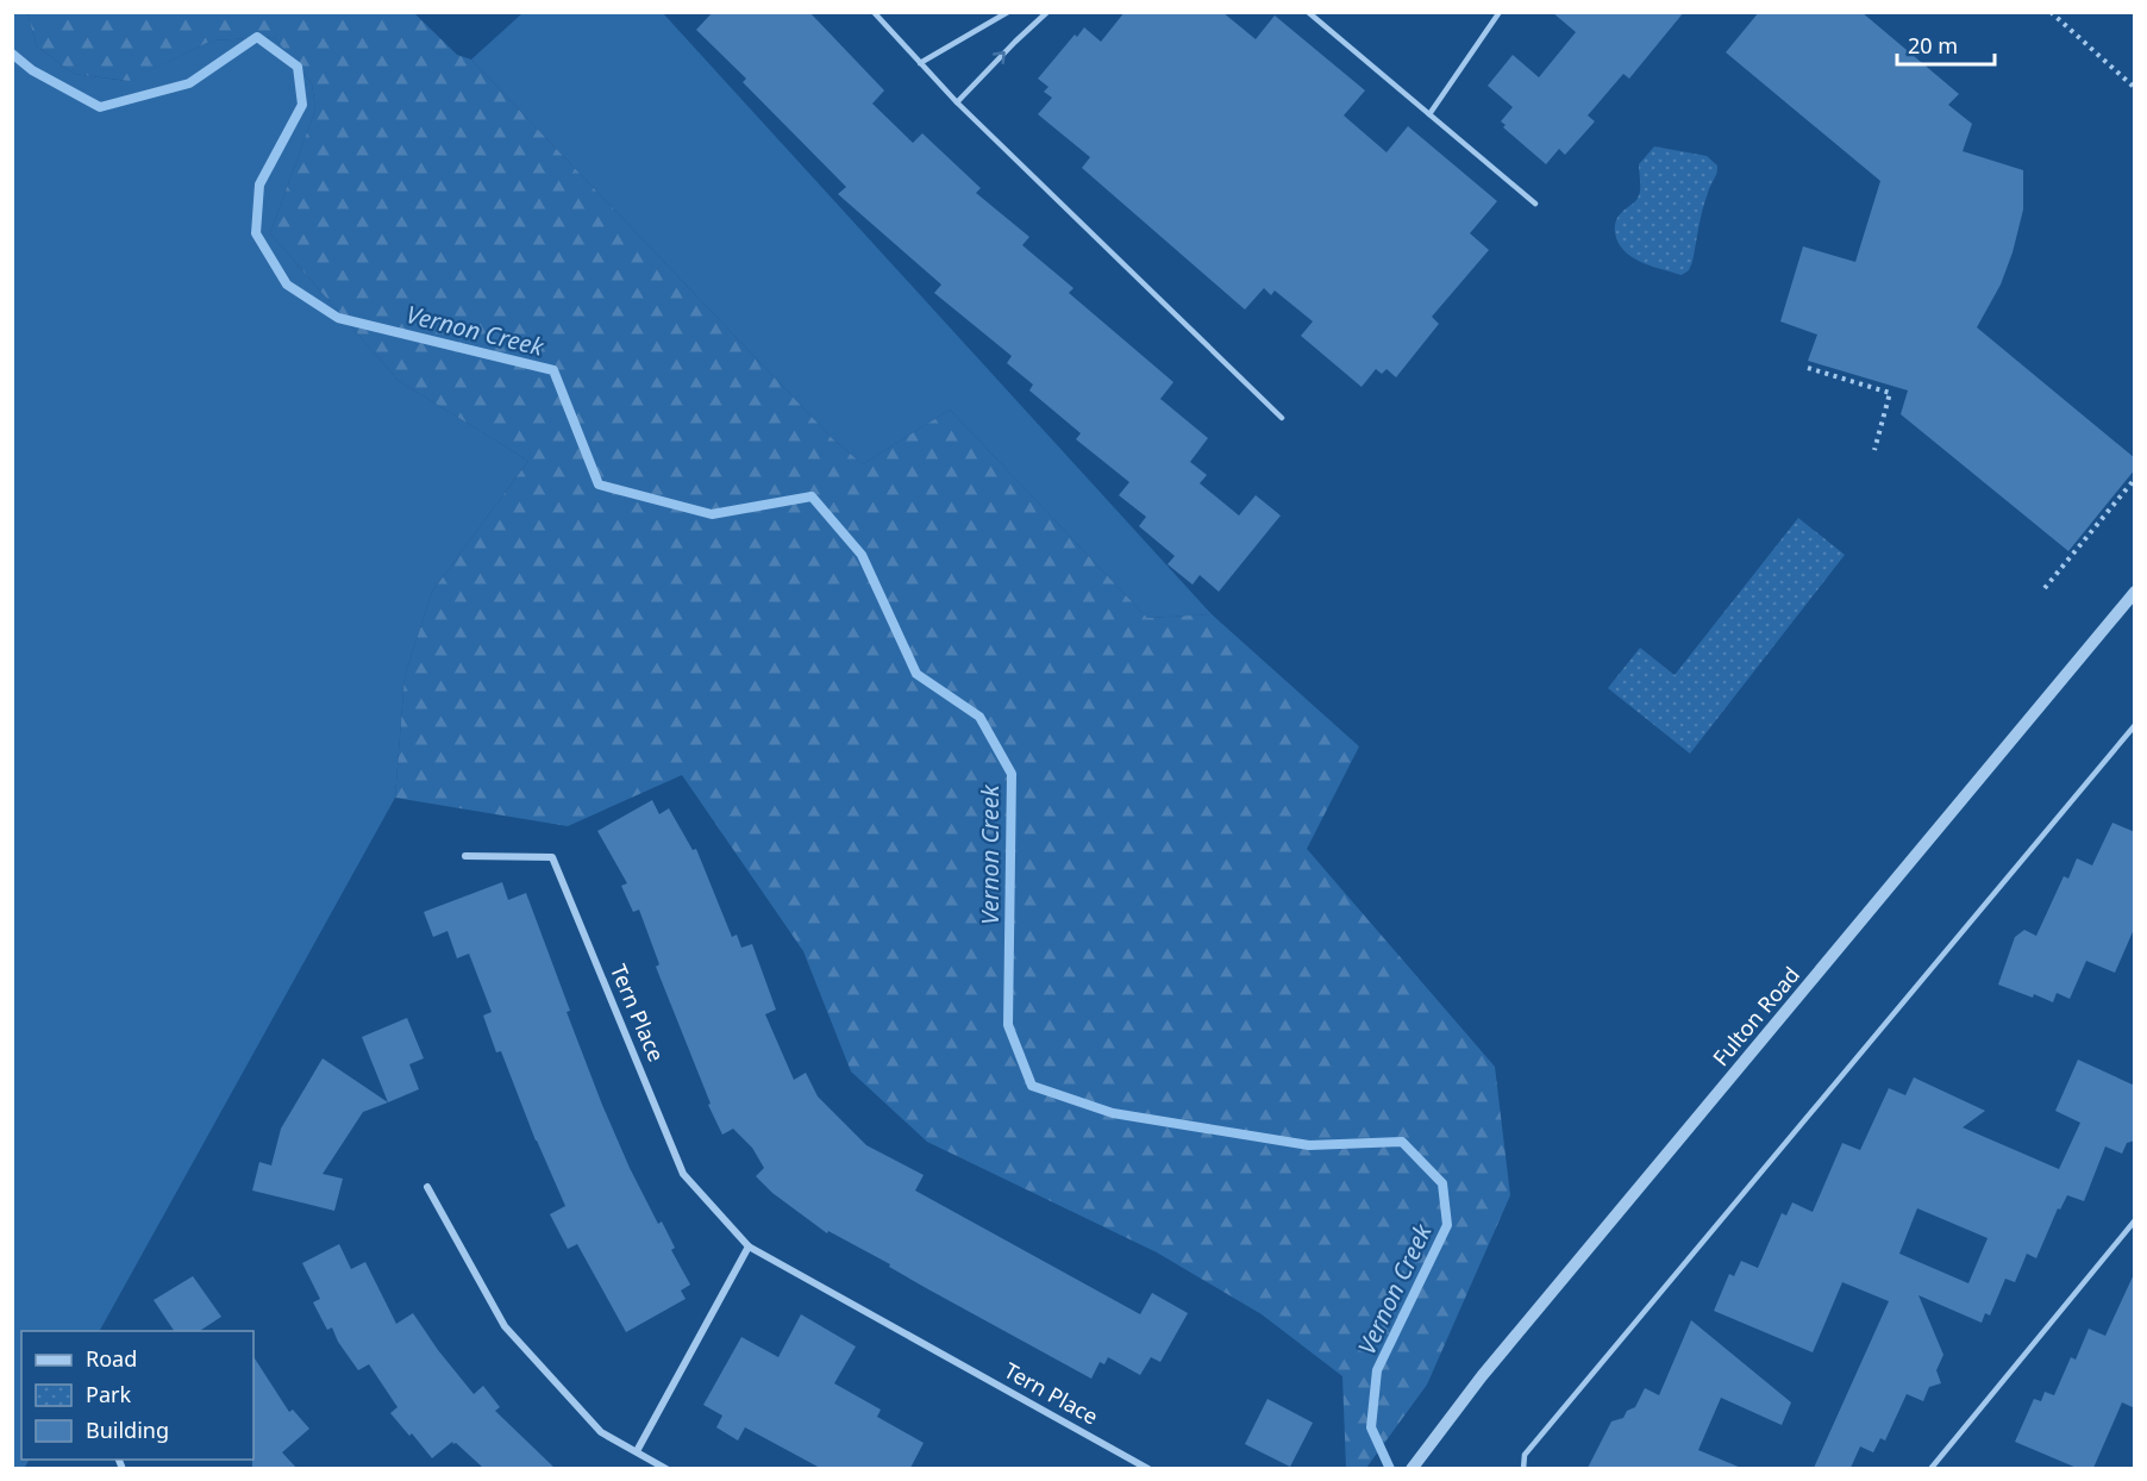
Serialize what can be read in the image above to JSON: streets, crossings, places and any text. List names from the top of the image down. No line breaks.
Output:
{"streets":{"street":["Tern Place","Fulton Road"]},"water":["Vernon Creek"],"legend":["Road","Park","Building"],"scale_bar":"20 m"}
